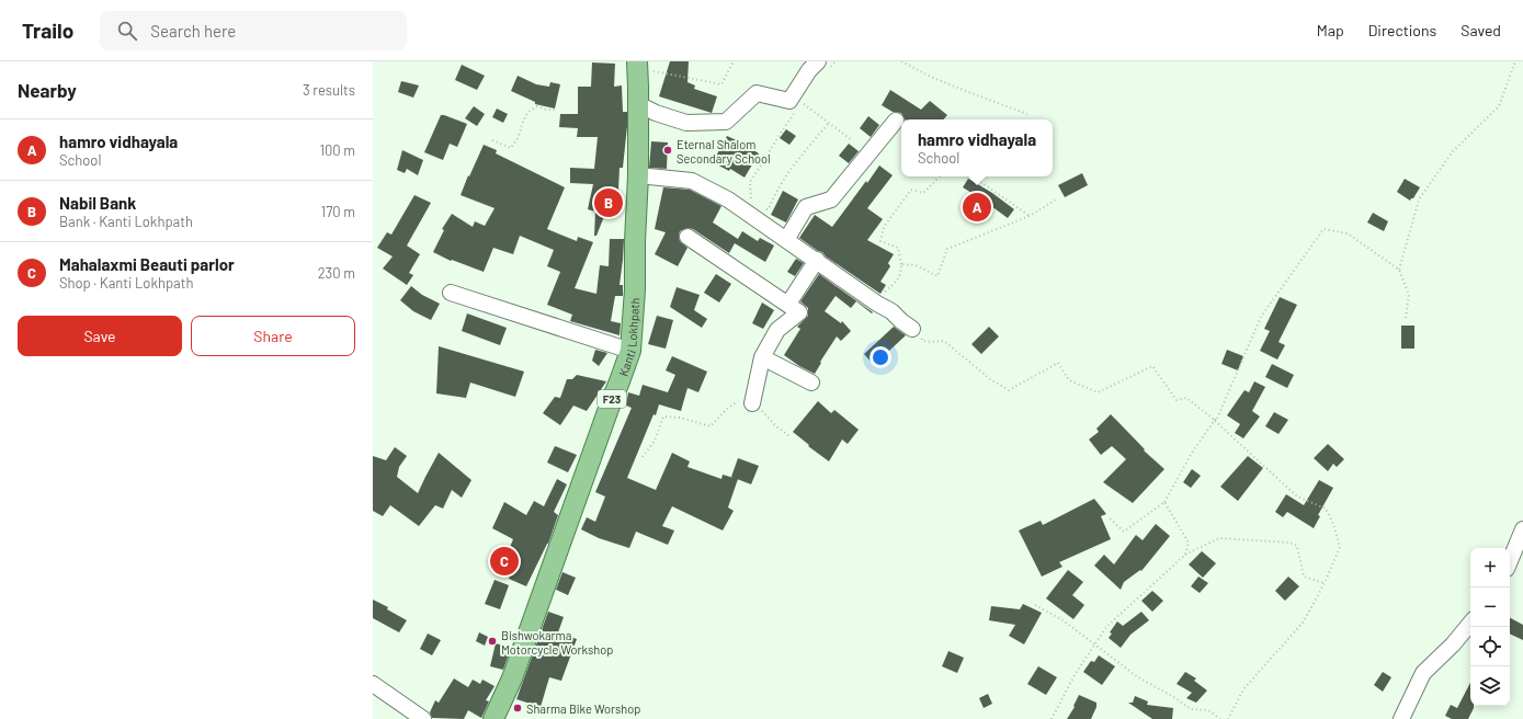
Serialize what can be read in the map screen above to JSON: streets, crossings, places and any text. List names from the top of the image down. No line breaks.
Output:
{"streets":{"main road":["Kanti Lokhpath","F23"]},"places":["Eternal Shalom Secondary School","Bishwokarma Motorcycle Workshop","Sharma Bike Worshop"],"page":{"header":"Trailo","search":"Search here","nav":["Map","Directions","Saved"],"heading":["Nearby","3 results"],"list":[{"mark":"A","name":"hamro vidhayala","note":"School","value":"100 m"},{"mark":"B","name":"Nabil Bank","note":"Bank · Kanti Lokhpath","value":"170 m"},{"mark":"C","name":"Mahalaxmi Beauti parlor","note":"Shop · Kanti Lokhpath","value":"230 m"}],"popup":["hamro vidhayala","School"],"pins":["B","A","C"],"buttons":["Save","Share"],"map_buttons":["+","−"]}}
